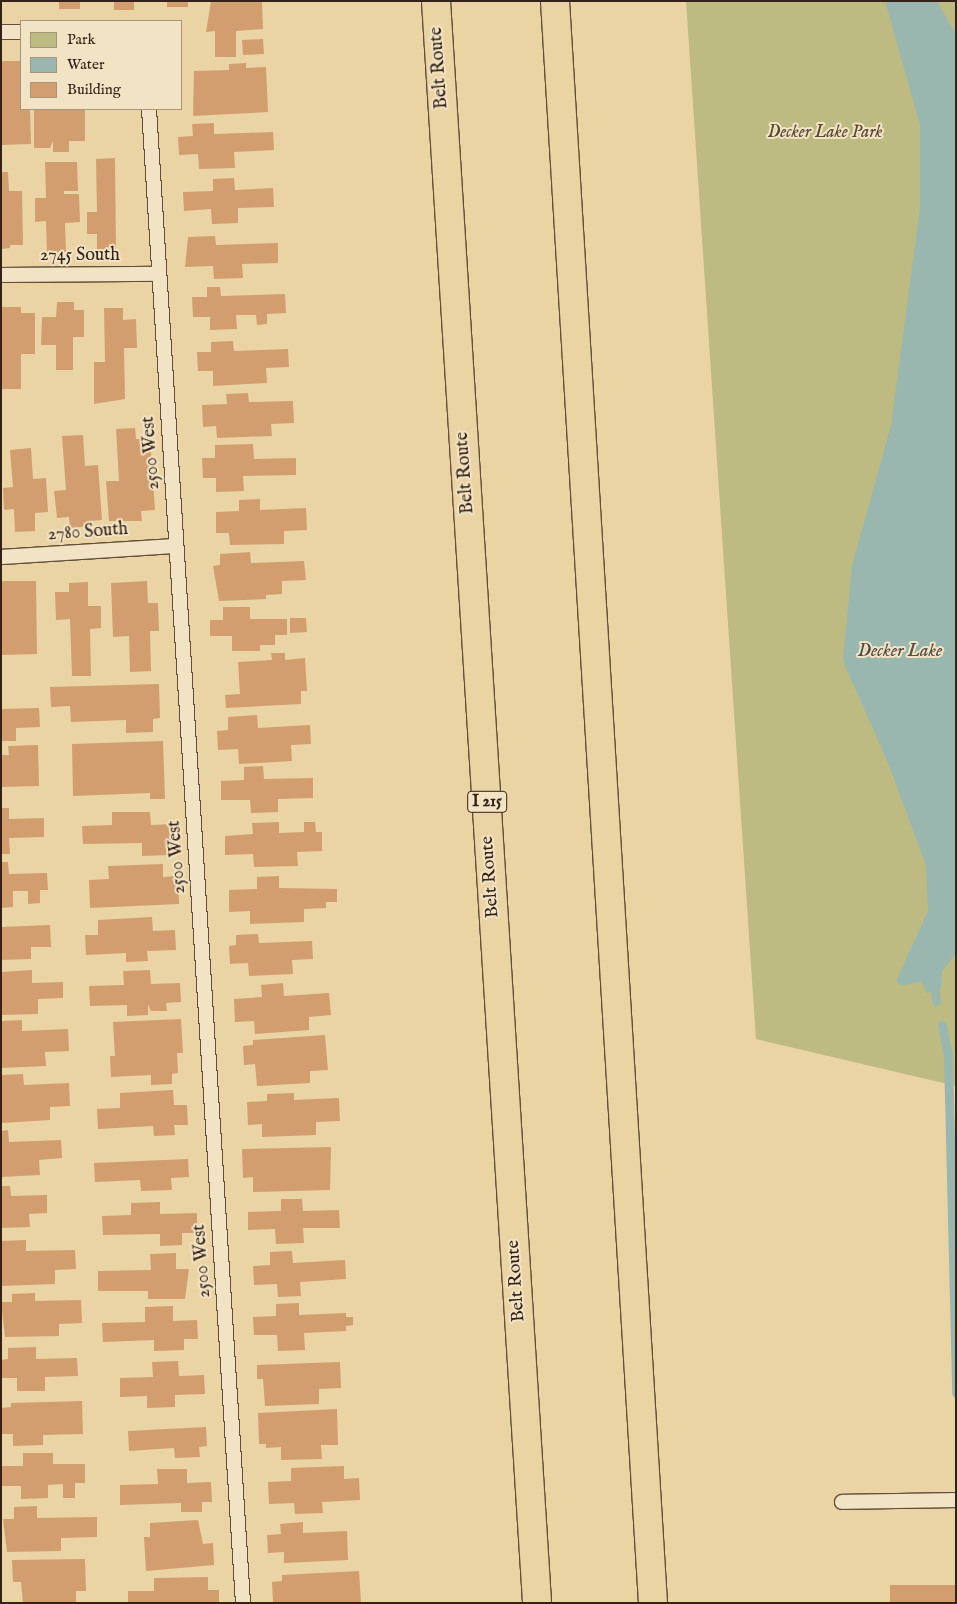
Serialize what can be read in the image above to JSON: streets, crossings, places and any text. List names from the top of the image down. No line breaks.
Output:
{"streets":{"highway":["Belt Route","I 215"],"lane":["2745 South","2500 West","2780 South"]},"crossings":[["2745 South","2500 West"],["2500 West","2780 South"]],"water":["Decker Lake"],"parks":["Decker Lake Park"],"legend":["Park","Water","Building"]}
